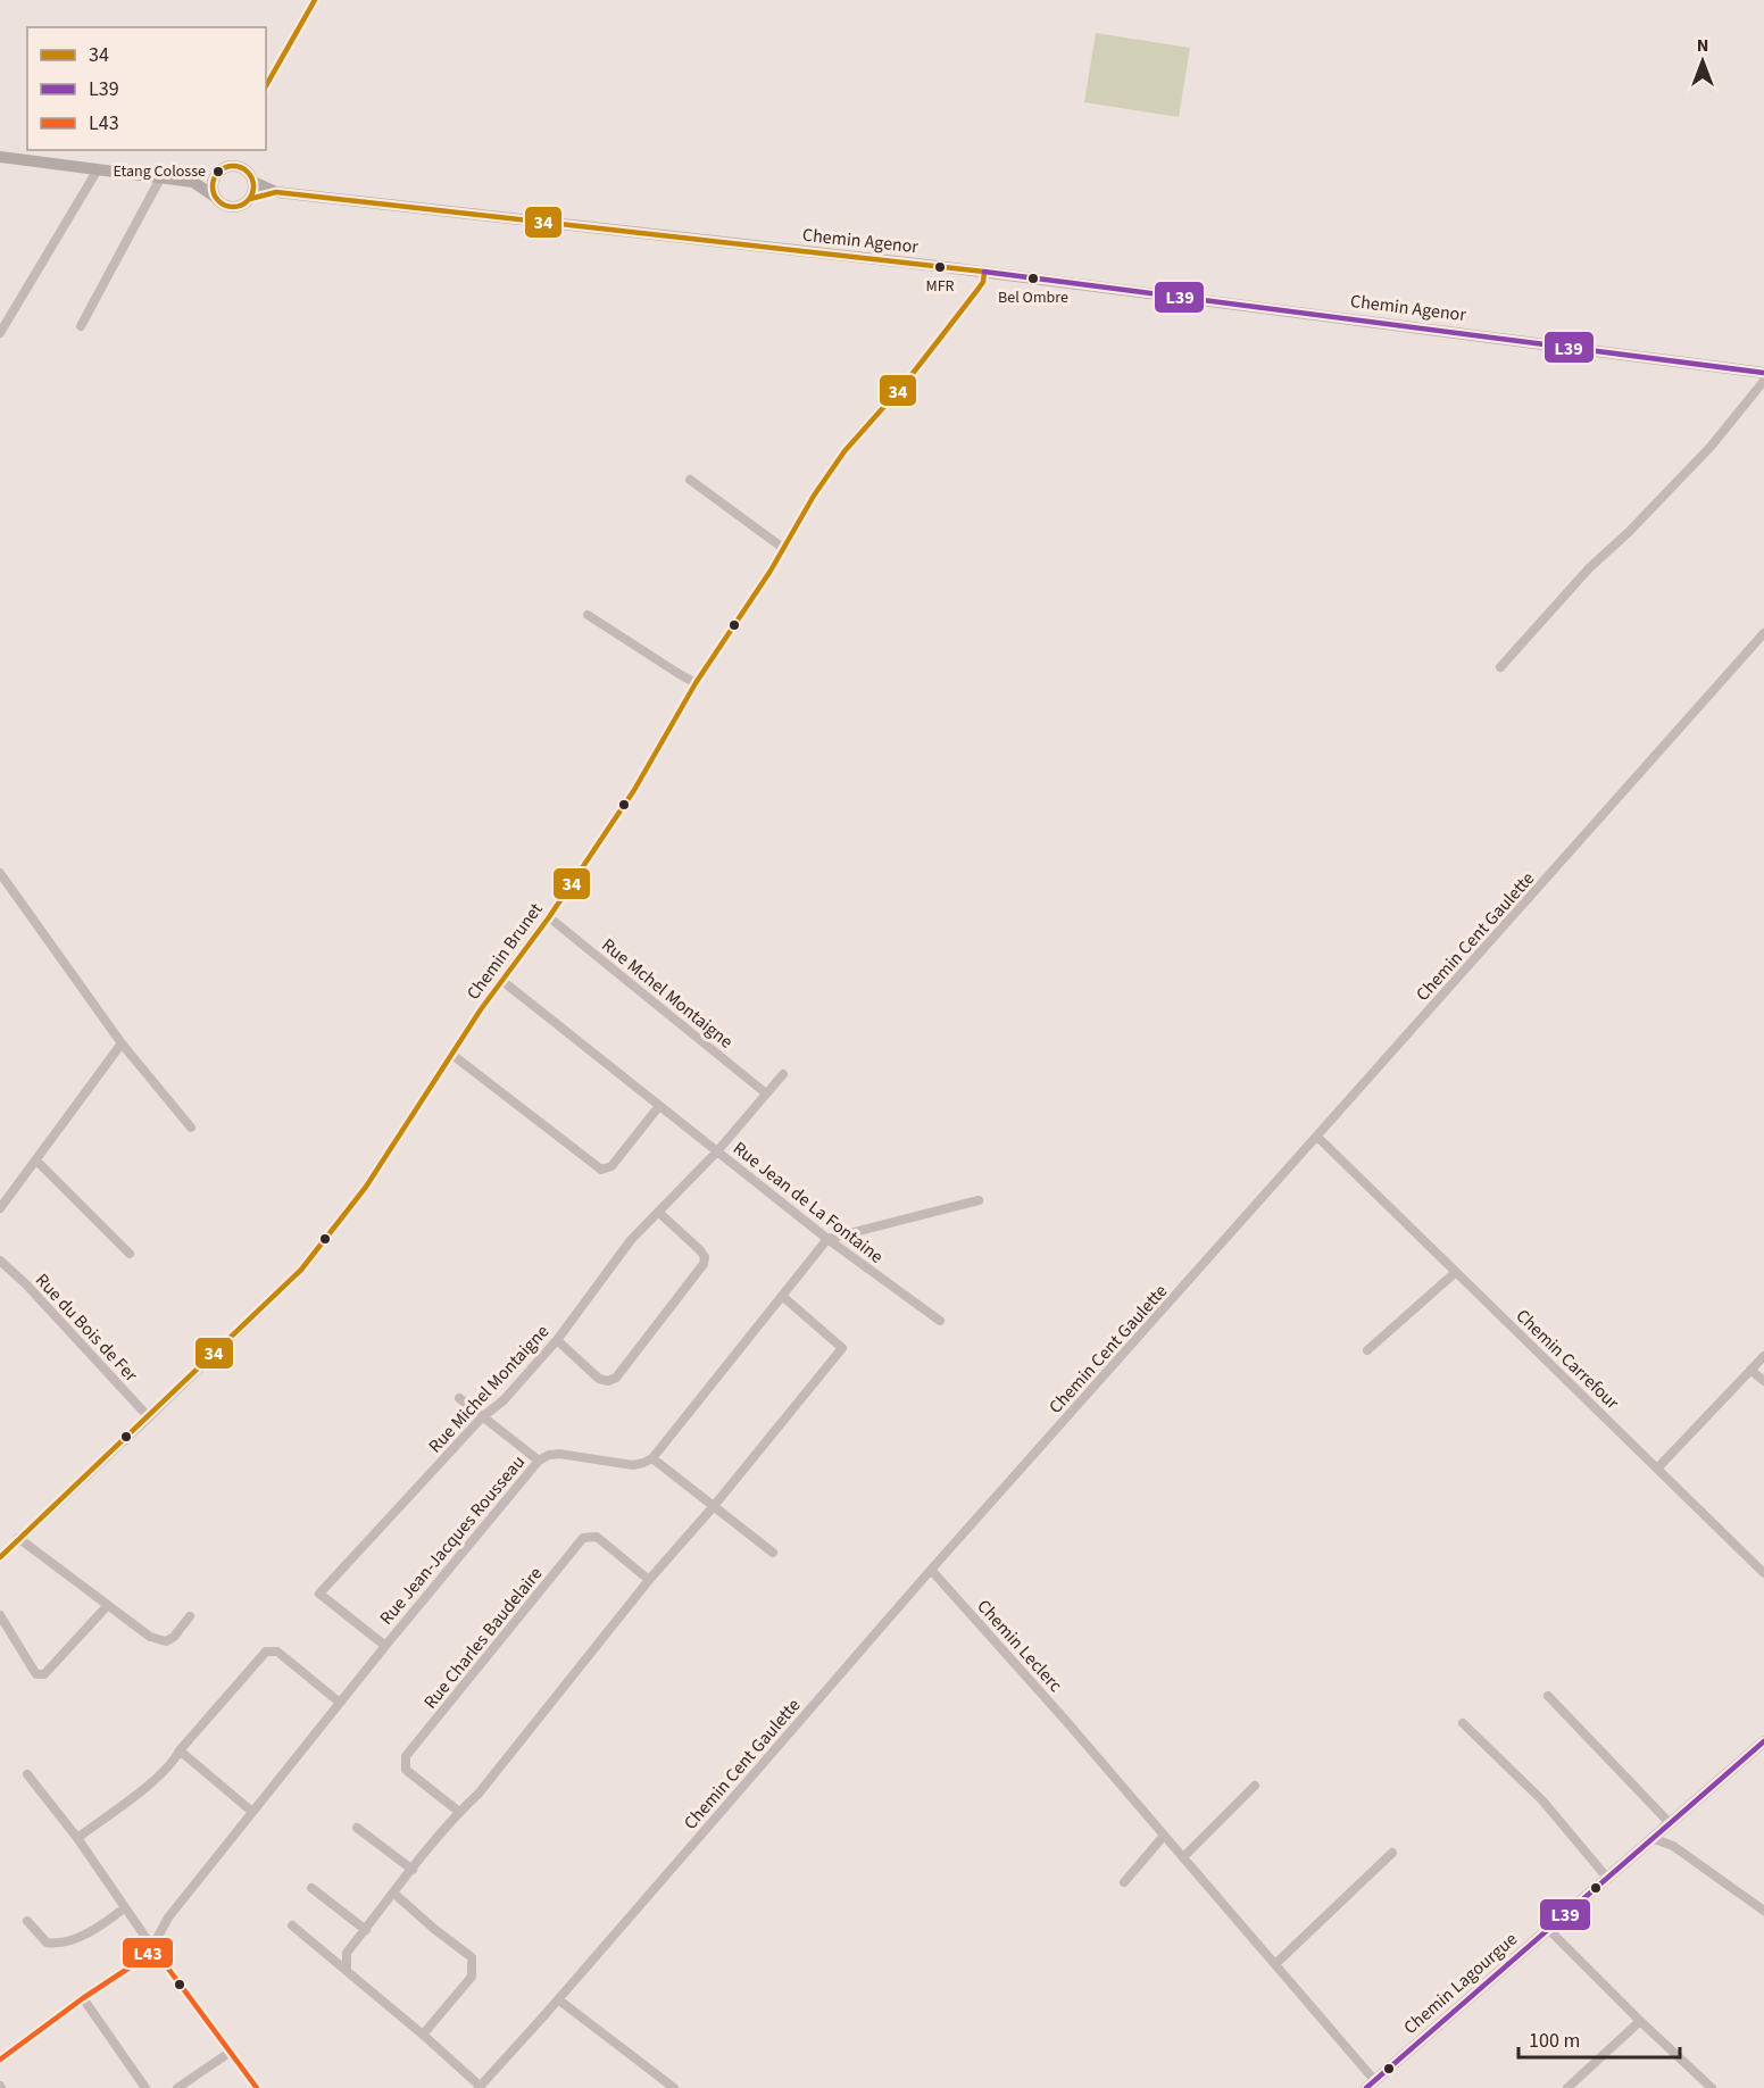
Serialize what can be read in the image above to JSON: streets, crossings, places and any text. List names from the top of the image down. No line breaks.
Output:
{"streets":{"main road":["Chemin Agenor"],"street":["Chemin Cent Gaulette","Chemin Brunet","Rue Mchel Montaigne","Rue Jean de La Fontaine","Rue du Bois de Fer","Chemin Carrefour","Rue Michel Montaigne","Rue Jean-Jacques Rousseau","Rue Charles Baudelaire","Chemin Leclerc","Chemin Lagourgue"]},"crossings":[["Chemin Agenor","Chemin Brunet"],["Chemin Cent Gaulette","Chemin Carrefour"],["Chemin Cent Gaulette","Chemin Leclerc"],["Chemin Brunet","Rue Mchel Montaigne"],["Chemin Brunet","Rue Jean de La Fontaine"],["Chemin Brunet","Rue du Bois de Fer"],["Rue Mchel Montaigne","Rue Michel Montaigne"],["Rue Jean de La Fontaine","Rue Michel Montaigne"],["Rue Michel Montaigne","Rue Jean-Jacques Rousseau"],["Chemin Leclerc","Chemin Lagourgue"]],"places":["Etang Colosse","MFR","Bel Ombre"],"lines":["transit line 34","transit line L39","transit line L43"],"legend":["34","L39","L43"],"scale_bar":"100 m","north":"top"}
